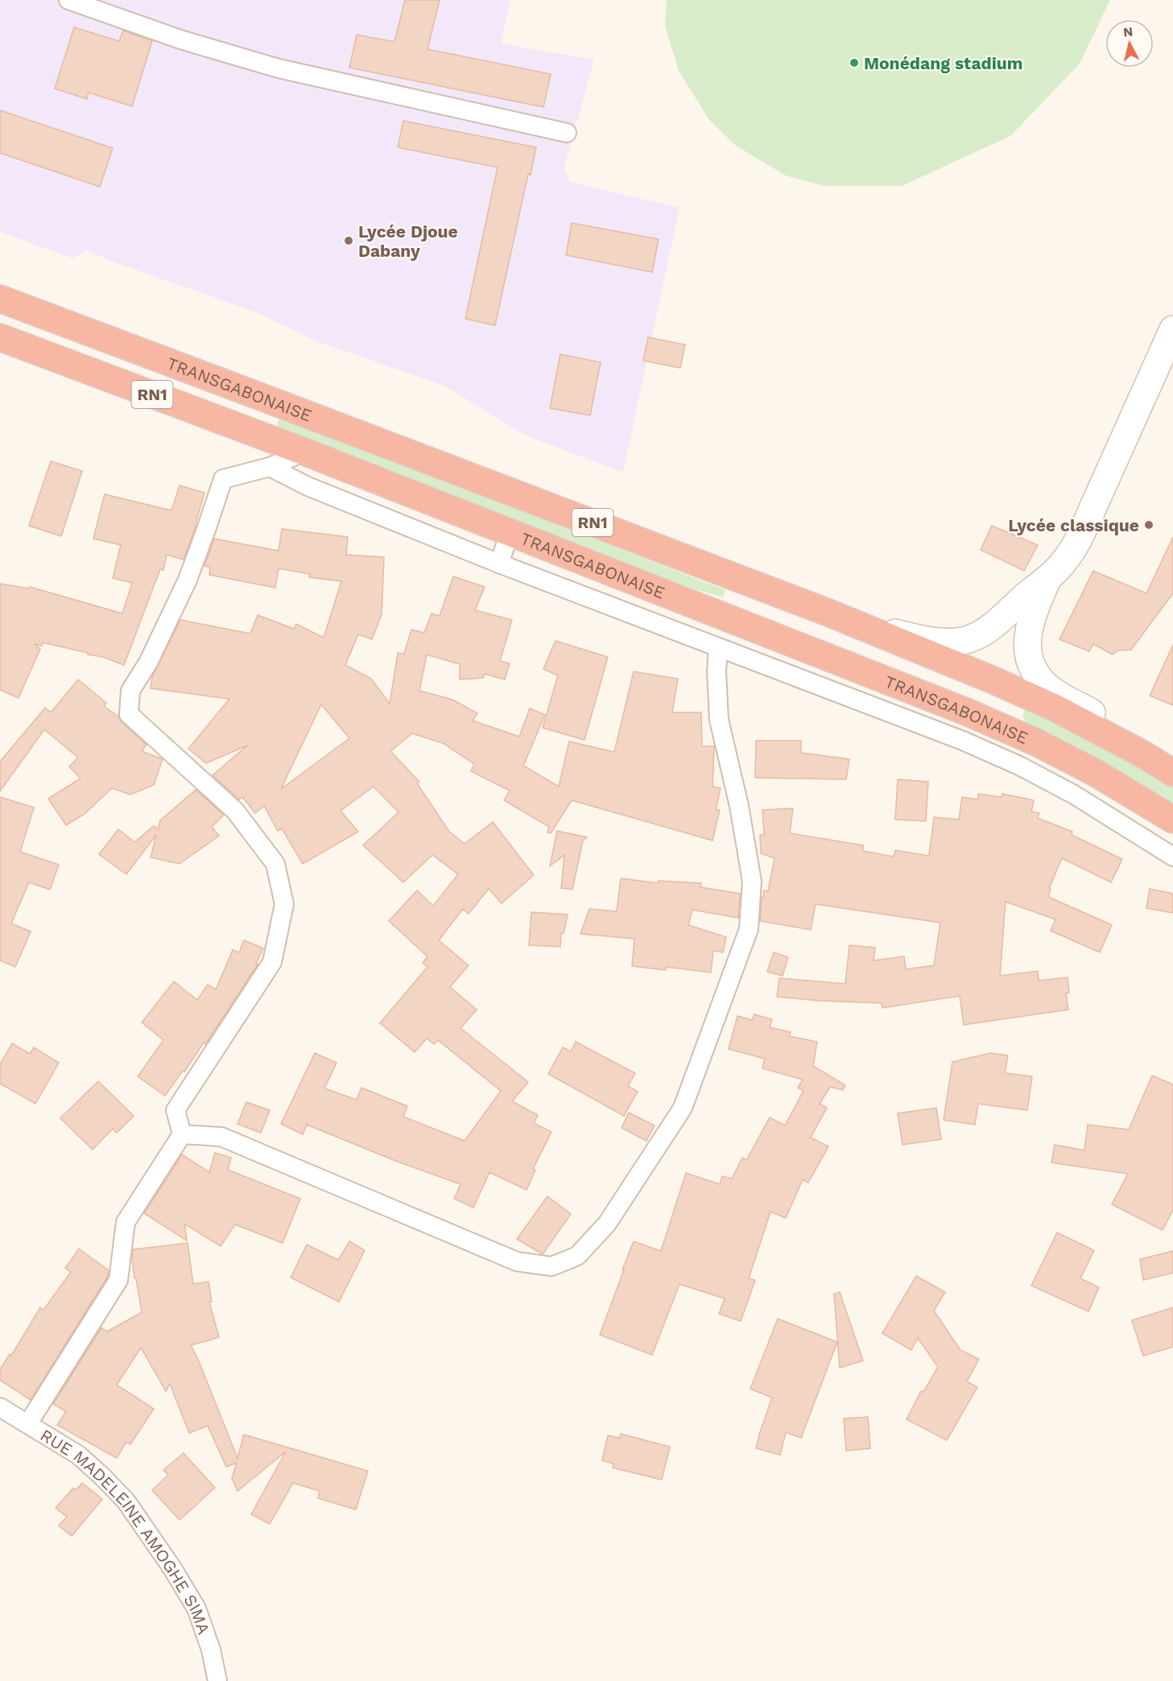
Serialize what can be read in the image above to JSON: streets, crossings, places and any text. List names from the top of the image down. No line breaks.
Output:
{"streets":{"highway":["TRANSGABONAISE","RN1"],"street":["RUE MADELEINE AMOGHE SIMA"]},"places":["Monédang stadium","Lycée Djoue Dabany","Lycée classique"],"north":"top"}
